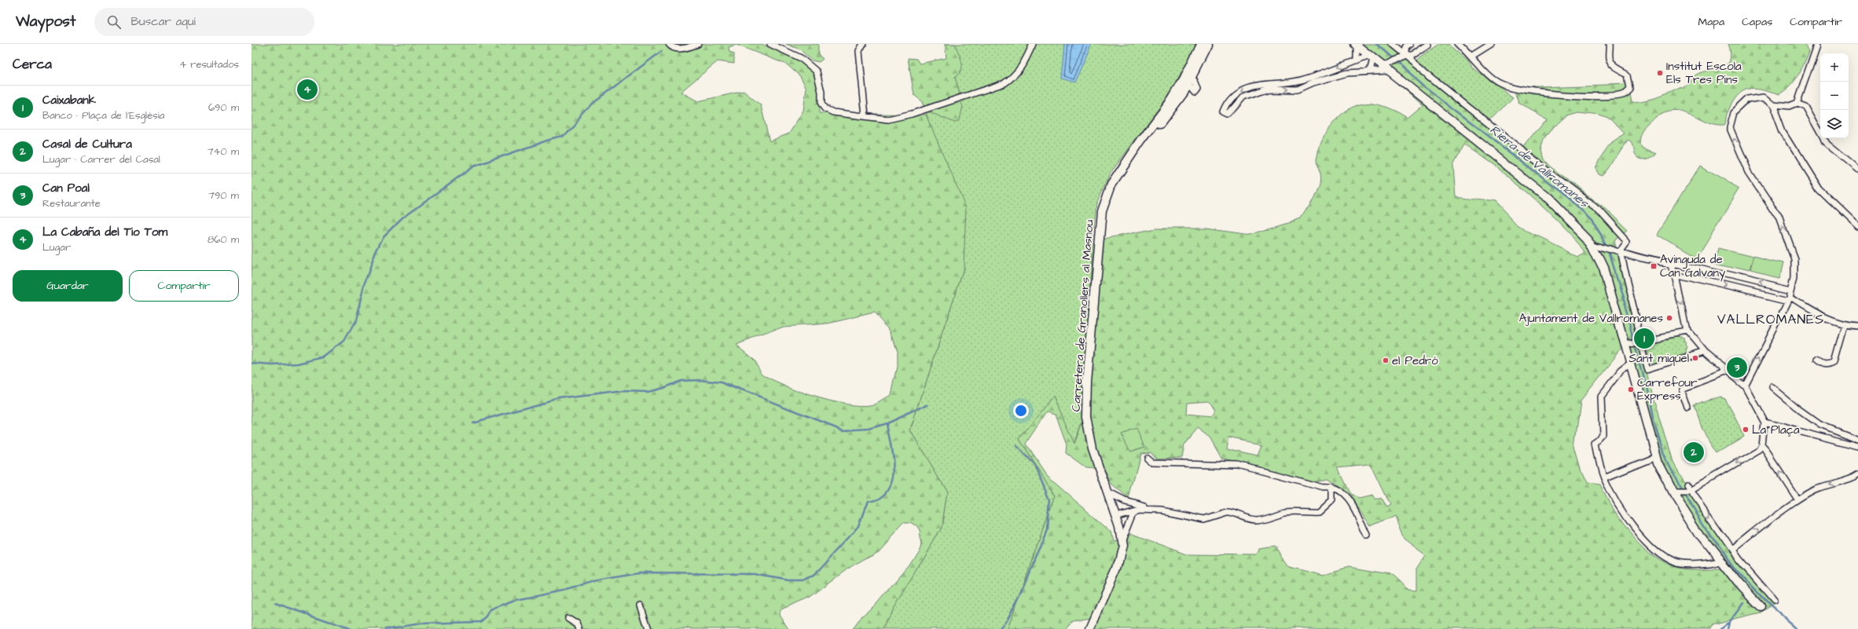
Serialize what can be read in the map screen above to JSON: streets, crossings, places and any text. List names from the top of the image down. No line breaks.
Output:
{"streets":{"main road":["Carretera de Granollers al Masnou"]},"districts":["VALLROMANES"],"water":["Riera de Vallromanes"],"places":{"other":["Institut Escola Els Tres Pins","Ajuntament de Vallromanes","Sant miquel","el Pedró","Carrefour Express","La Plaça"],"transit":["Avinguda de Can Galvany"]},"page":{"header":"Waypost","search":"Buscar aquí","nav":["Mapa","Capas","Compartir"],"heading":["Cerca","4 resultados"],"map_buttons":["+","−"],"pins":["4","1","3","2"],"list":[{"mark":"1","name":"Caixabank","note":"Banco · Plaça de l'Església","value":"690 m"},{"mark":"2","name":"Casal de Cultura","note":"Lugar · Carrer del Casal","value":"740 m"},{"mark":"3","name":"Can Poal","note":"Restaurante","value":"790 m"},{"mark":"4","name":"La Cabaña del Tio Tom","note":"Lugar","value":"860 m"}],"buttons":["Guardar","Compartir"]}}
